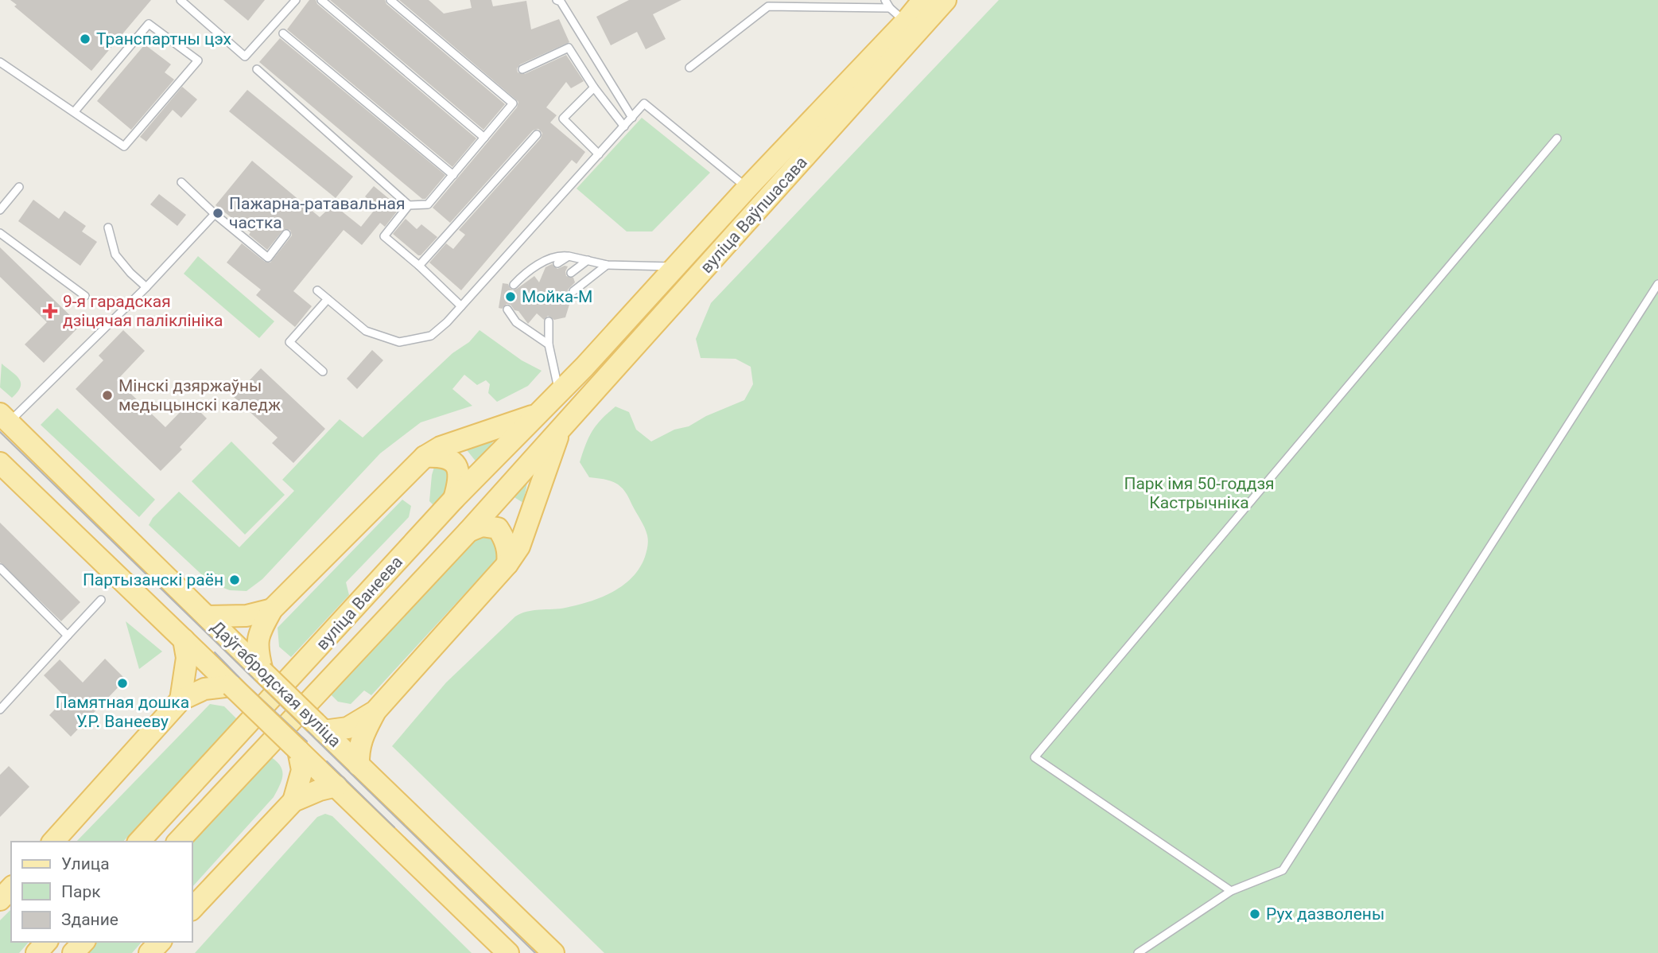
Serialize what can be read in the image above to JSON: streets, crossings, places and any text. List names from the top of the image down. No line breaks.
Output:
{"streets":{"main road":["вуліца Ваўпшасава","вуліца Ванеева","Даўгабродская вуліца"]},"crossings":[["вуліца Ваўпшасава","вуліца Ванеева"]],"parks":["Парк імя 50-годдзя Кастрычніка"],"places":{"other":["Транспартны цэх","Пажарна-ратавальная частка","Мойка-М","Мінскі дзяржаўны медыцынскі каледж","Партызанскі раён","Памятная дошка У.Р. Ванееву","Рух дазволены"],"health":["9-я гарадская дзіцячая паліклініка"]},"legend":["Улица","Парк","Здание"]}
